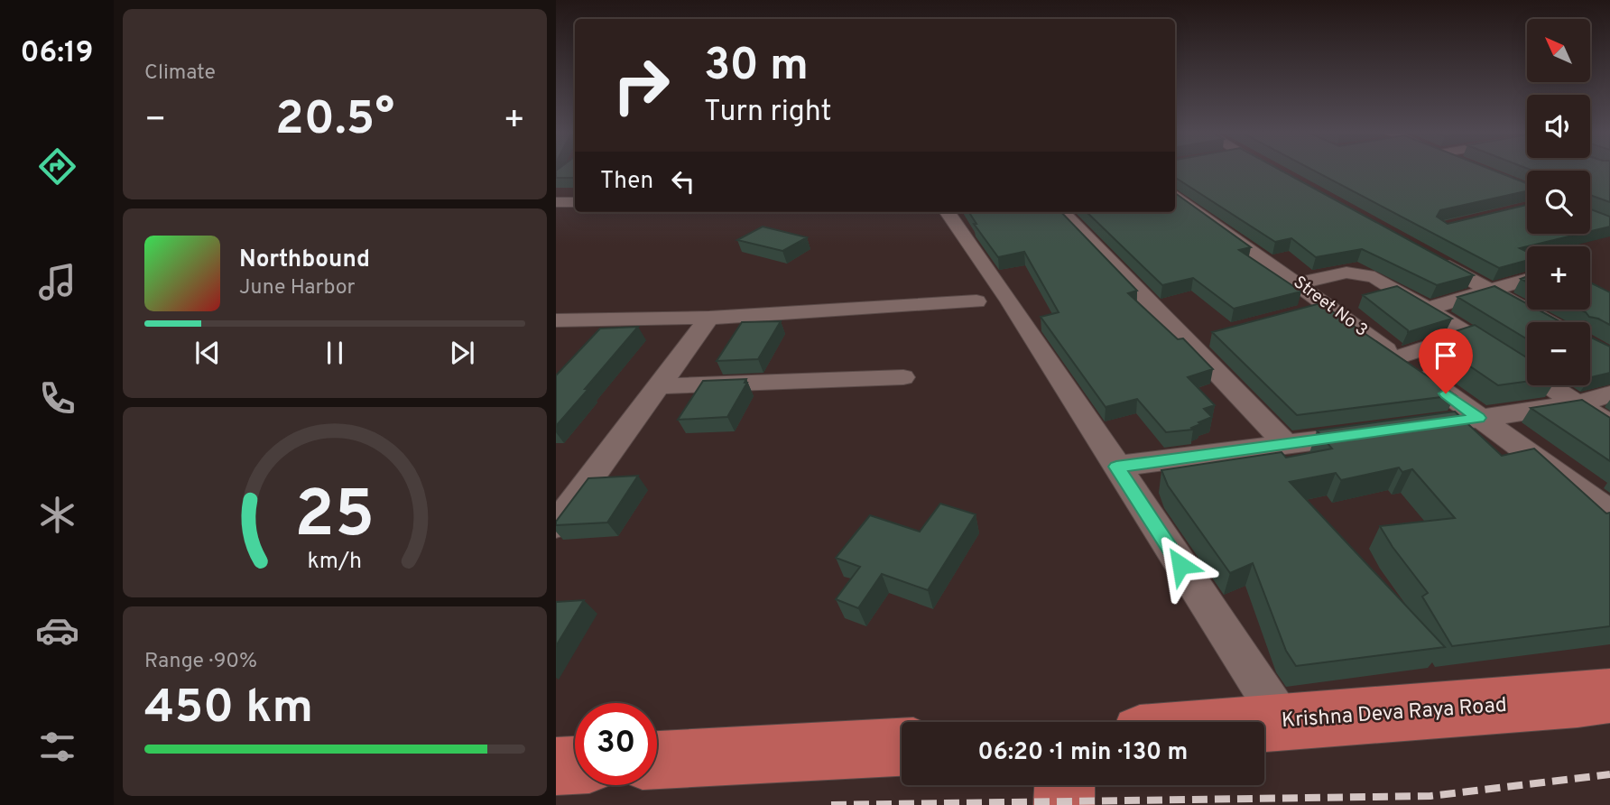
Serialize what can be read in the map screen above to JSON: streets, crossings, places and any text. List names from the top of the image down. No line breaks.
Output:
{"streets":{"main road":["Krishna Deva Raya Road"],"street":["Street No 3"]},"north":"top left","page":{"tabs":"06:19","tile":["Climate",["Range · 90%","450 km"]],"map_buttons":["+","−"],"turn":["30 m","Turn right"],"heat":["−","20.5°","+"],"then":"Then","song":["Northbound","June Harbor"],"limit":"30","trip":"06:20 · 1 min · 130 m","gauge":["25","km/h"]}}
